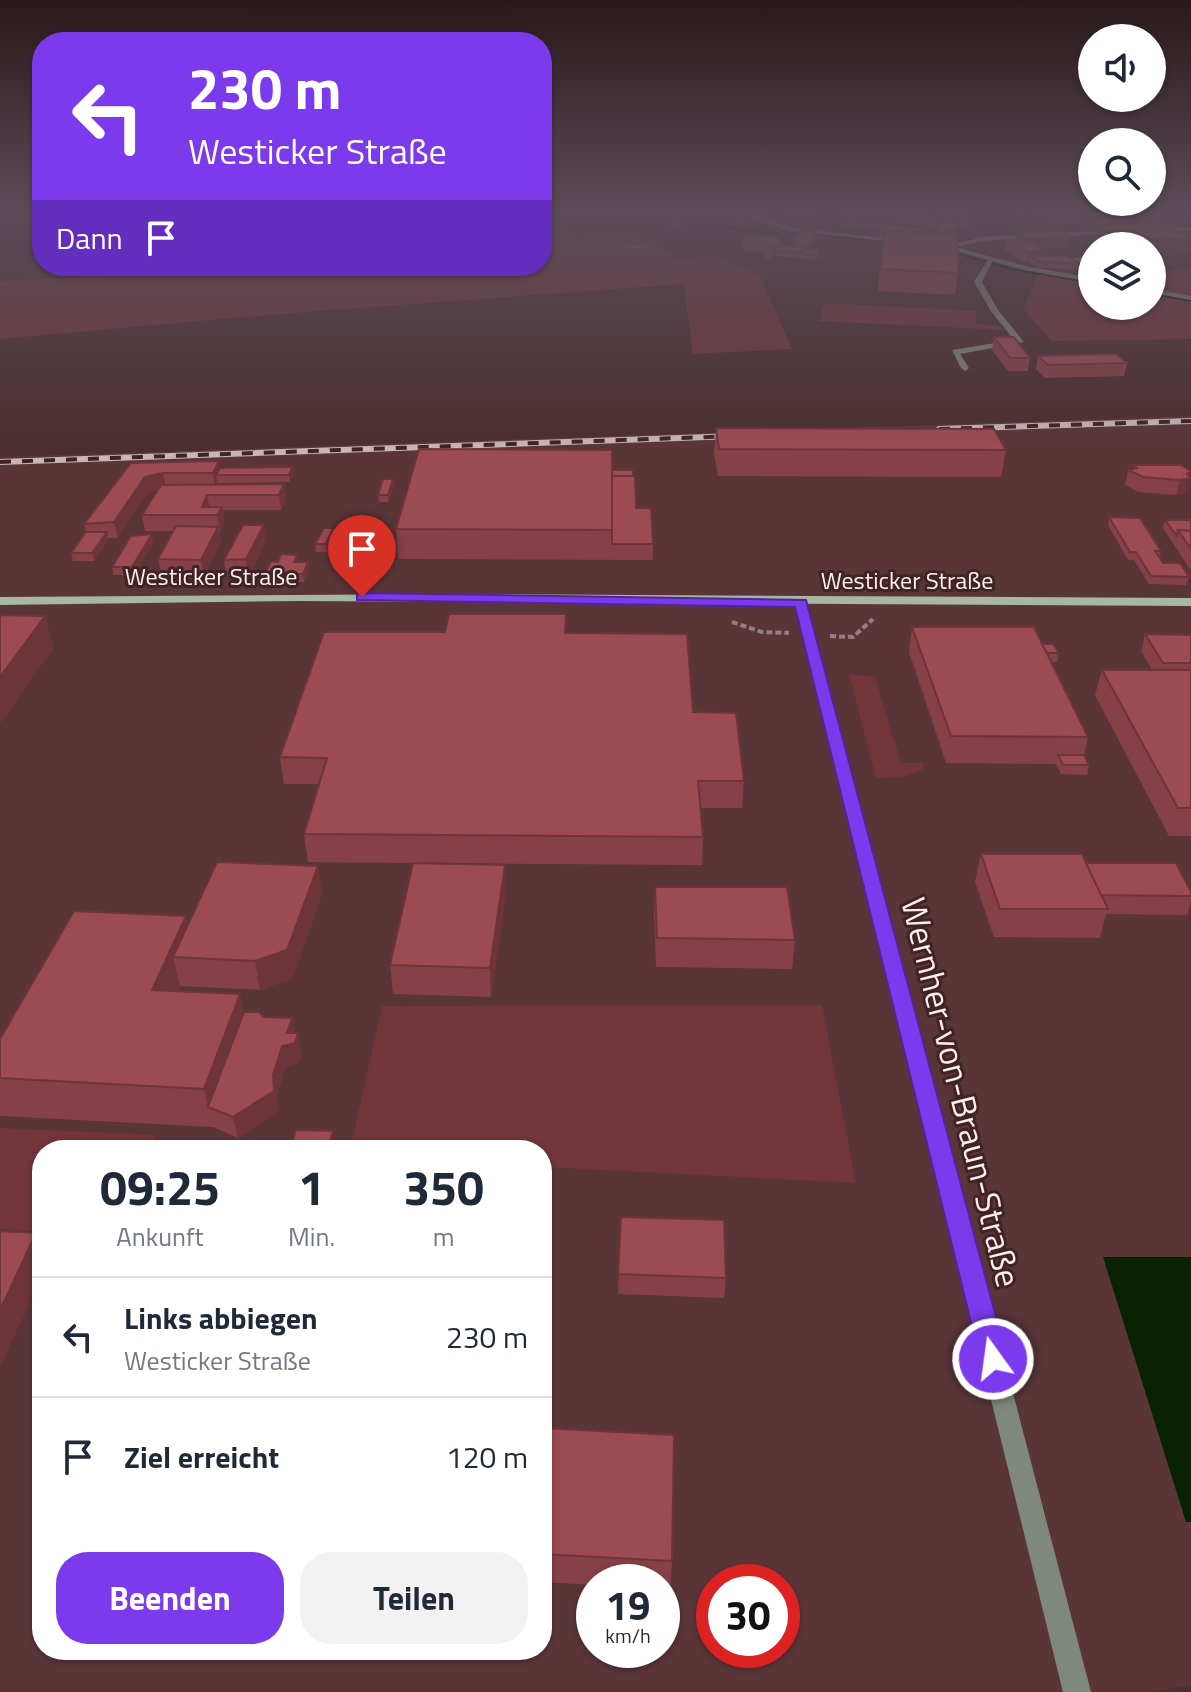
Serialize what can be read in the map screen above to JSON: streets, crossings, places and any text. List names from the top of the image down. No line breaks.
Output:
{"streets":{"main road":["Westicker Straße"],"street":["Wernher-von-Braun-Straße"]},"crossings":[["Westicker Straße","Wernher-von-Braun-Straße"]],"page":{"turn":["230 m","Westicker Straße"],"then":"Dann","eta":["09:25","Ankunft","1","Min.","350","m"],"list":[{"name":"Links abbiegen","note":"Westicker Straße","value":"230 m"},{"name":"Ziel erreicht","value":"120 m"}],"buttons":["Beenden","Teilen"],"speed":"19 km/h","limit":"30"}}
